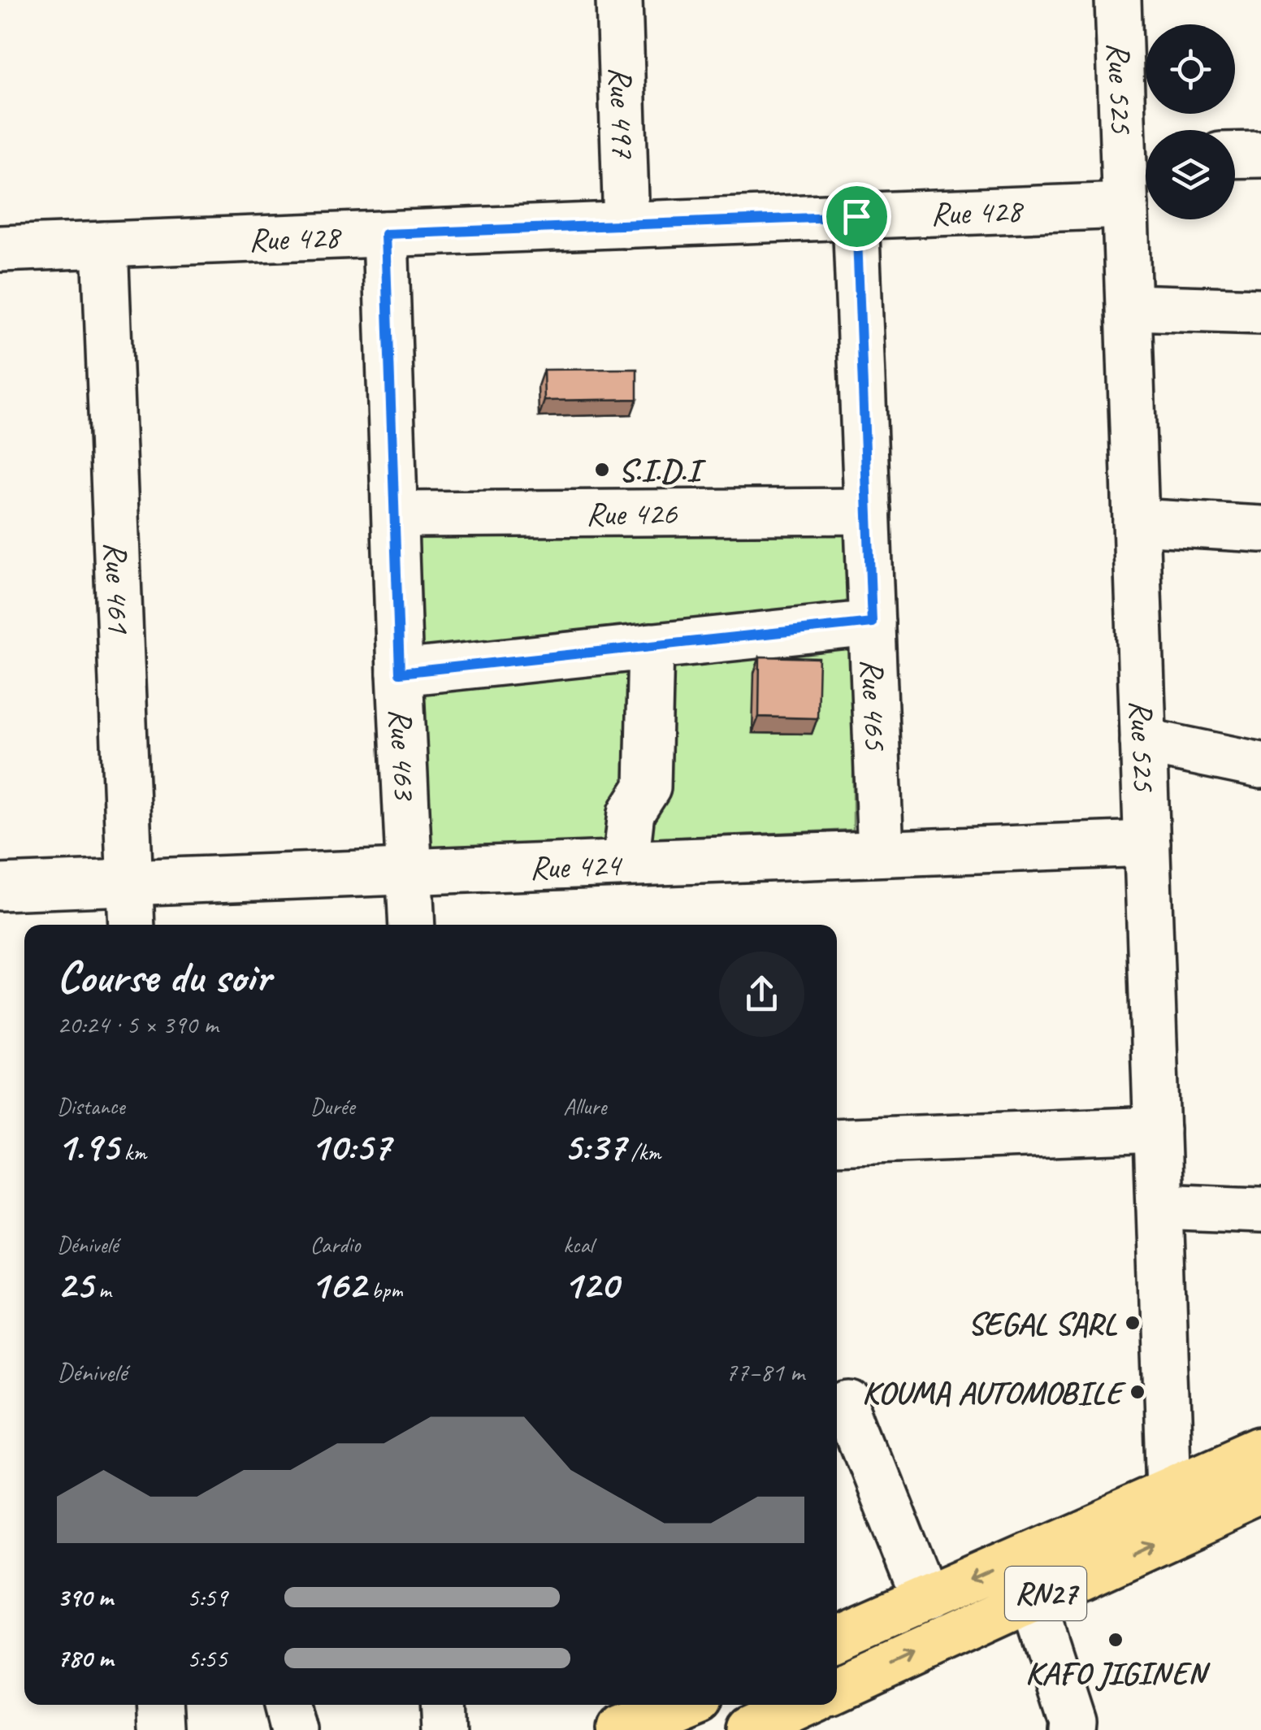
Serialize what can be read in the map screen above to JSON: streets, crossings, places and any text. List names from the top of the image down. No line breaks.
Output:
{"streets":{"main road":["RN27"],"street":["Rue 525","Rue 497","Rue 428","Rue 426","Rue 461","Rue 465","Rue 463","Rue 424"]},"crossings":[["Rue 525","Rue 428"],["Rue 525","Rue 424"],["Rue 525","RN27"],["Rue 497","Rue 428"],["Rue 428","Rue 461"],["Rue 428","Rue 465"],["Rue 428","Rue 463"],["Rue 426","Rue 465"],["Rue 426","Rue 463"],["Rue 461","Rue 424"],["Rue 465","Rue 424"],["Rue 463","Rue 424"]],"places":["S.I.D.I","SEGAL SARL","KOUMA AUTOMOBILE","KAFO JIGINEN"],"page":{"heading":["Course du soir","20:24 · 5 × 390 m"],"stats":[["Distance","1.95 km"],["Durée","10:57"],["Allure","5:37 /km"],["Dénivelé","25 m"],["Cardio","162 bpm"],["kcal","120"]],"chart":["Dénivelé","77–81 m"],"list":[{"name":"390 m","note":"5:59"},{"name":"780 m","note":"5:55"}]}}
